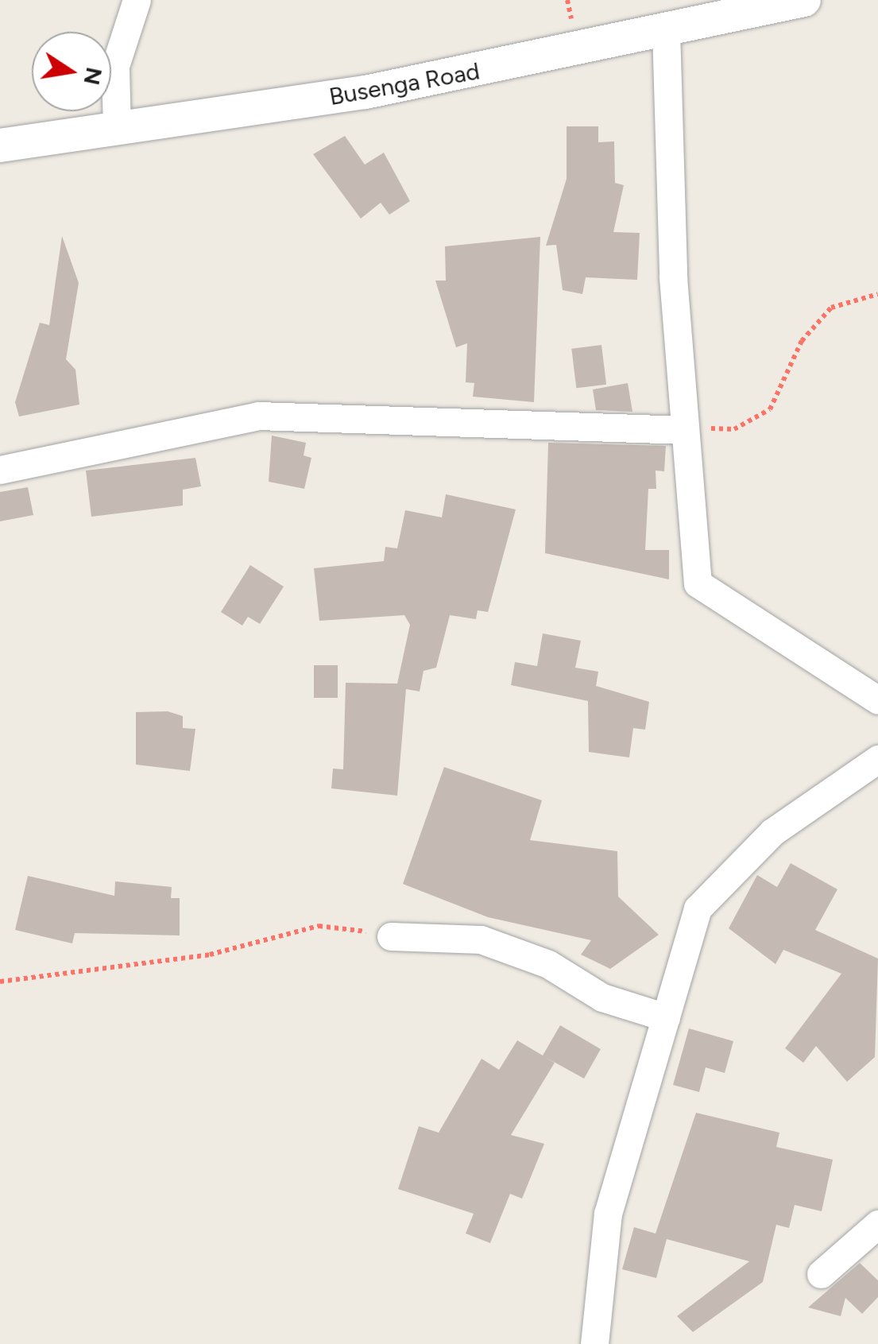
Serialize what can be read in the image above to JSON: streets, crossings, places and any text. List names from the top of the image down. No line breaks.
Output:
{"streets":{"street":["Busenga Road"]},"north":"right"}
